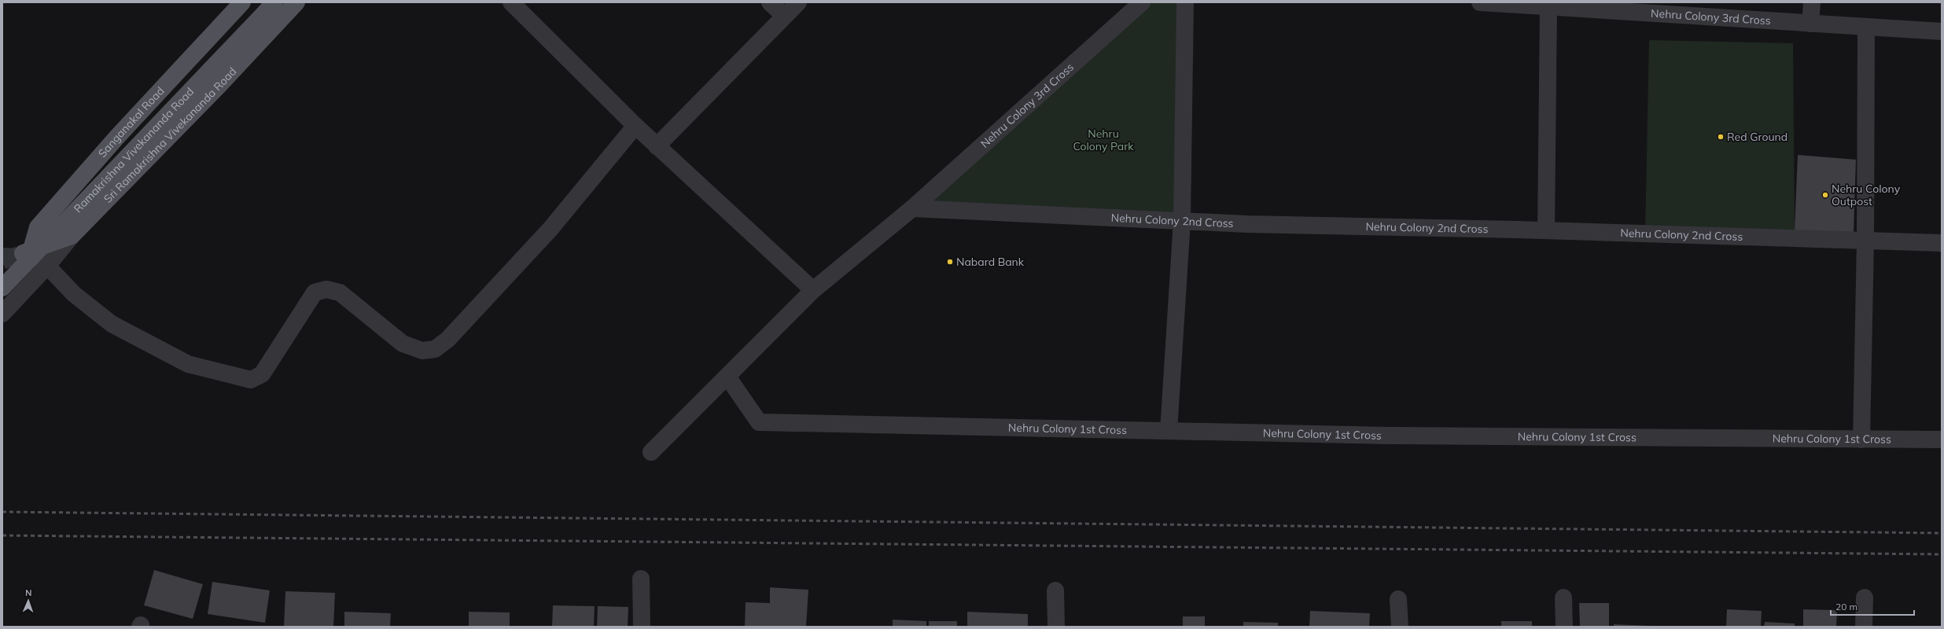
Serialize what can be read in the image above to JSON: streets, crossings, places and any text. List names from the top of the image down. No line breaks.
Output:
{"streets":{"main road":["Sanganakal Road","Sri Ramakrishna Vivekananda Road","Ramakrishna Vivekananda Road"],"street":["Nehru Colony 3rd Cross","Nehru Colony 2nd Cross","Nehru Colony 1st Cross"]},"crossings":[["Nehru Colony 3rd Cross","Nehru Colony 2nd Cross"],["Nehru Colony 3rd Cross","Nehru Colony 1st Cross"],["Sanganakal Road","Sri Ramakrishna Vivekananda Road"]],"parks":["Nehru Colony Park"],"places":["Red Ground","Nehru Colony Outpost","Nabard Bank"],"scale_bar":"20 m","north":"top"}
